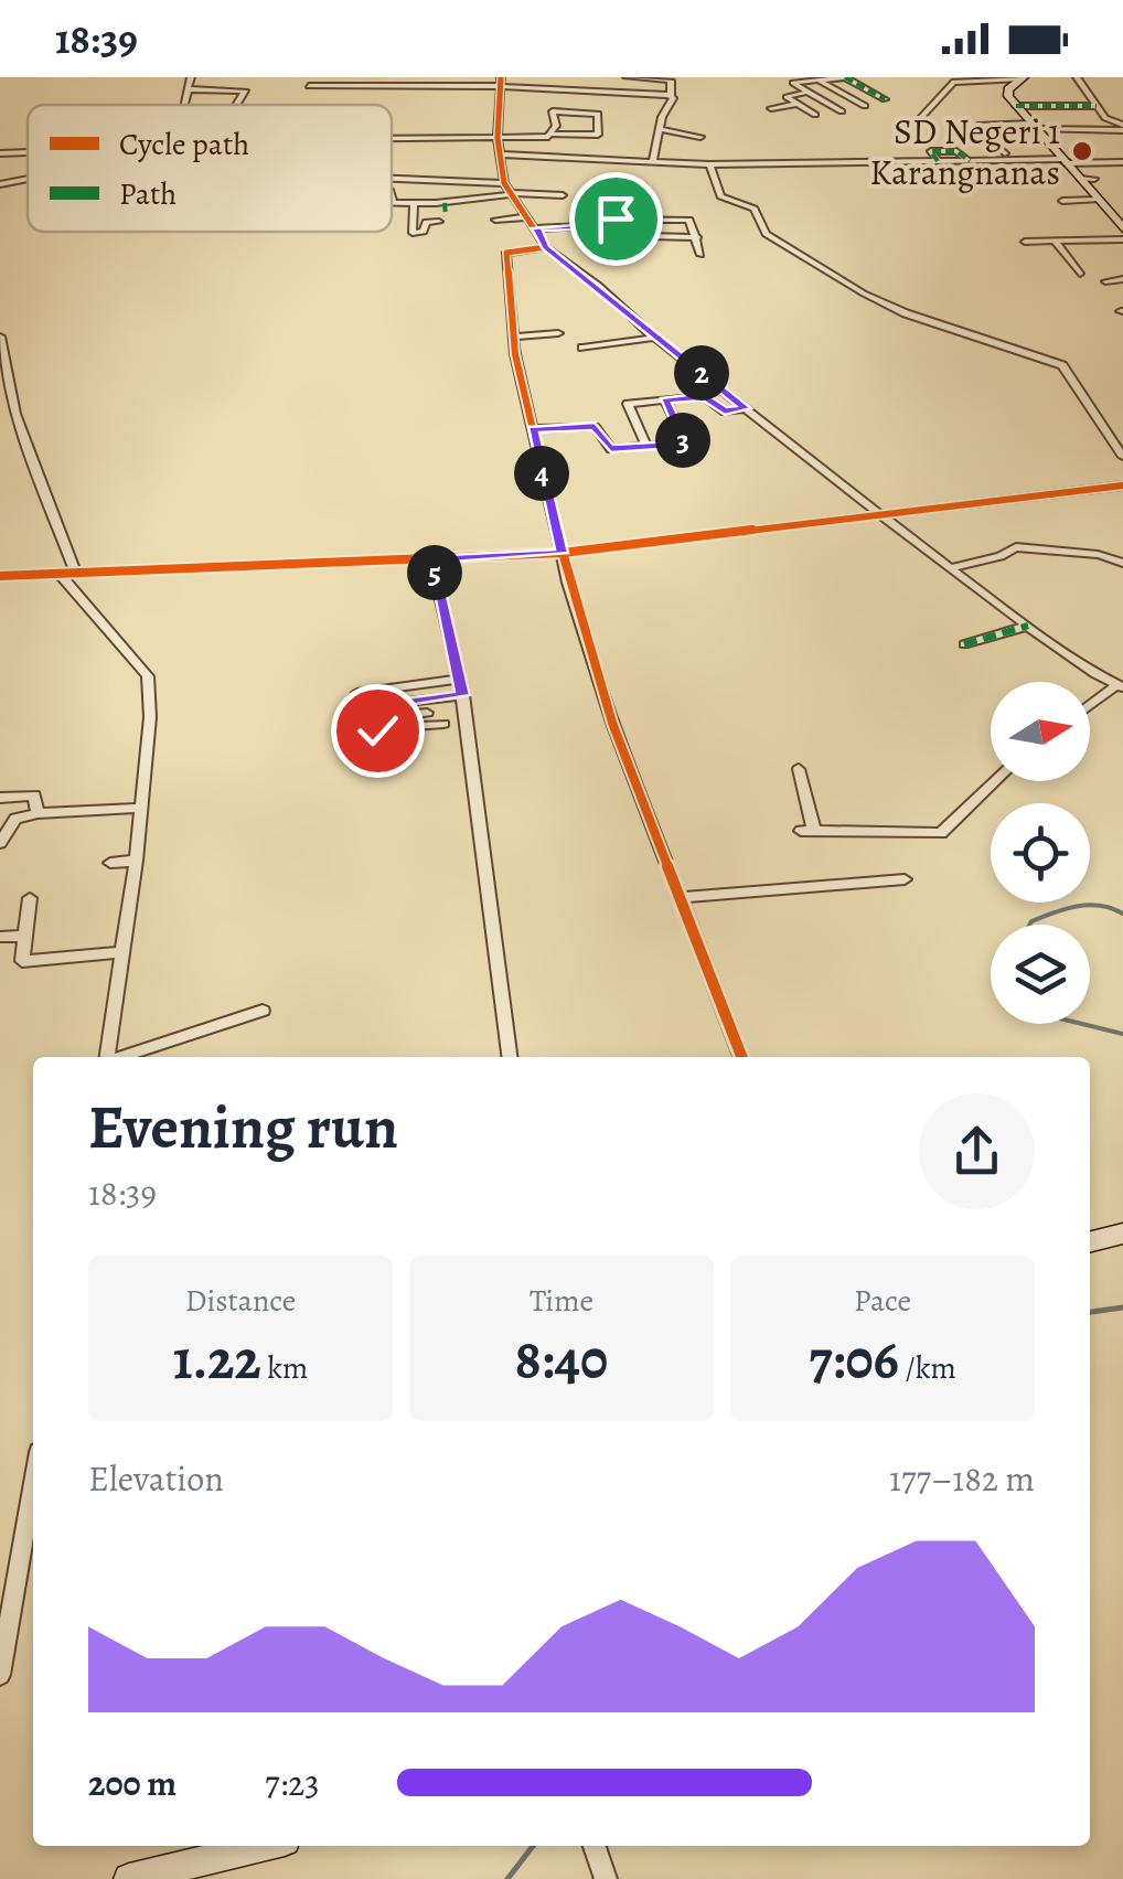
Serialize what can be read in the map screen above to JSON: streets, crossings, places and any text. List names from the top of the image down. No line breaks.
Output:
{"places":["SD Negeri 1 Karangnanas"],"legend":["Cycle path","Path"],"north":"right","page":{"status":"18:39","pins":["2","3","4","5"],"heading":["Evening run","18:39"],"stats":[["Distance","1.22 km"],["Time","8:40"],["Pace","7:06 /km"]],"chart":["Elevation","177–182 m"],"list":[{"name":"200 m","note":"7:23"}]}}
